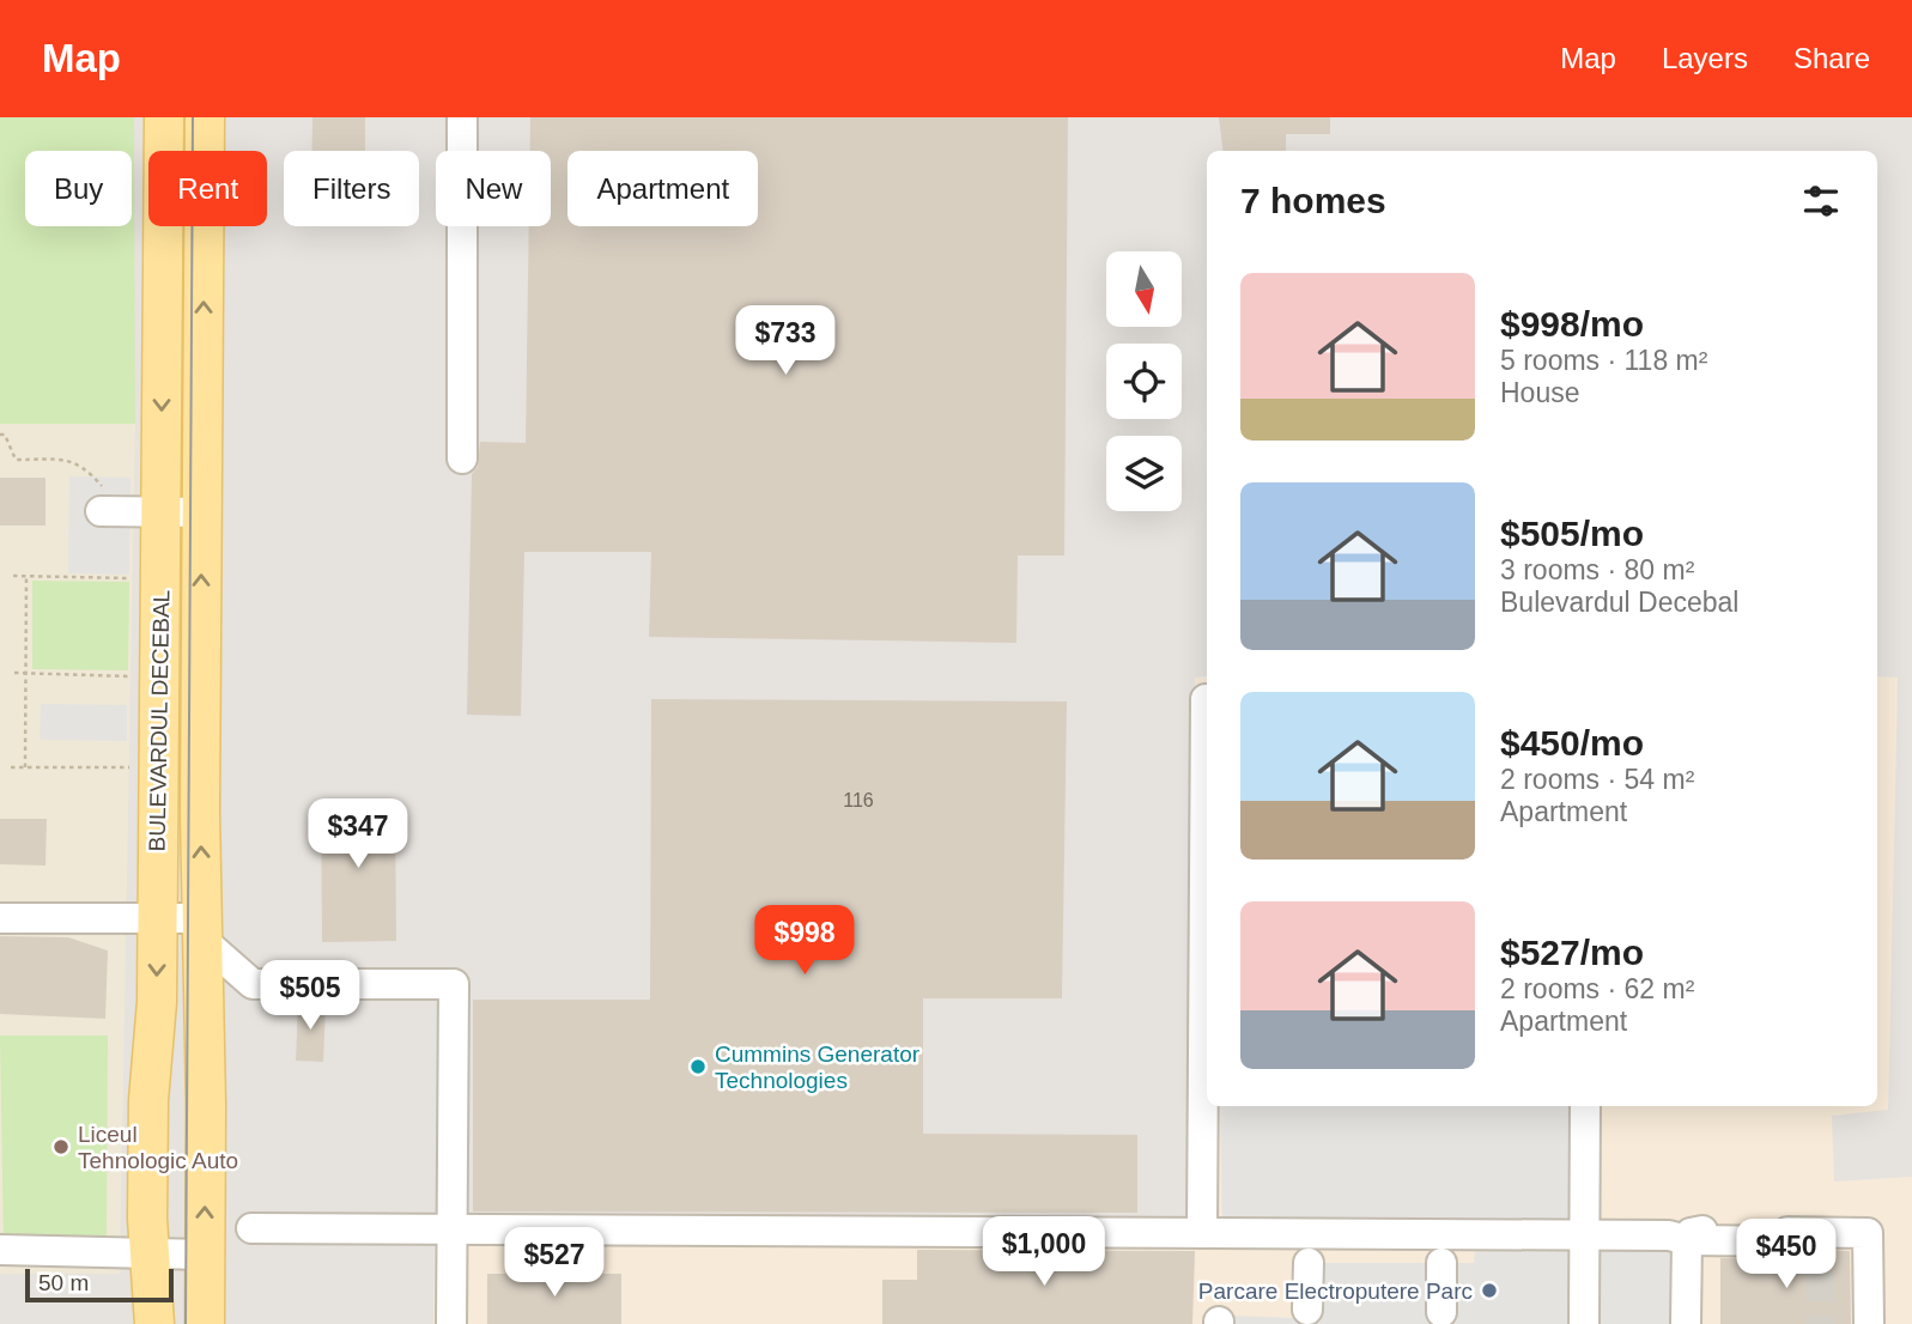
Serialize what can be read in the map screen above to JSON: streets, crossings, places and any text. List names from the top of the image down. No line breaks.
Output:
{"streets":{"main road":["BULEVARDUL DECEBAL"]},"places":["Cummins Generator Technologies","Liceul Tehnologic Auto","Parcare Electroputere Parc"],"house_numbers":["116"],"scale_bar":"50 m","north":"bottom","page":{"header":"Map","nav":["Map","Layers","Share"],"chip":["Buy","Rent","Filters","New","Apartment"],"heading":"7 homes","list":[{"name":"$998/mo","note":"5 rooms · 118 m² · House"},{"name":"$505/mo","note":"3 rooms · 80 m² · Bulevardul Decebal"},{"name":"$450/mo","note":"2 rooms · 54 m² · Apartment"},{"name":"$527/mo","note":"2 rooms · 62 m² · Apartment"}],"price":["$733","$347","$998","$505","$1,000","$450","$527"],"scale":"50 m"}}
